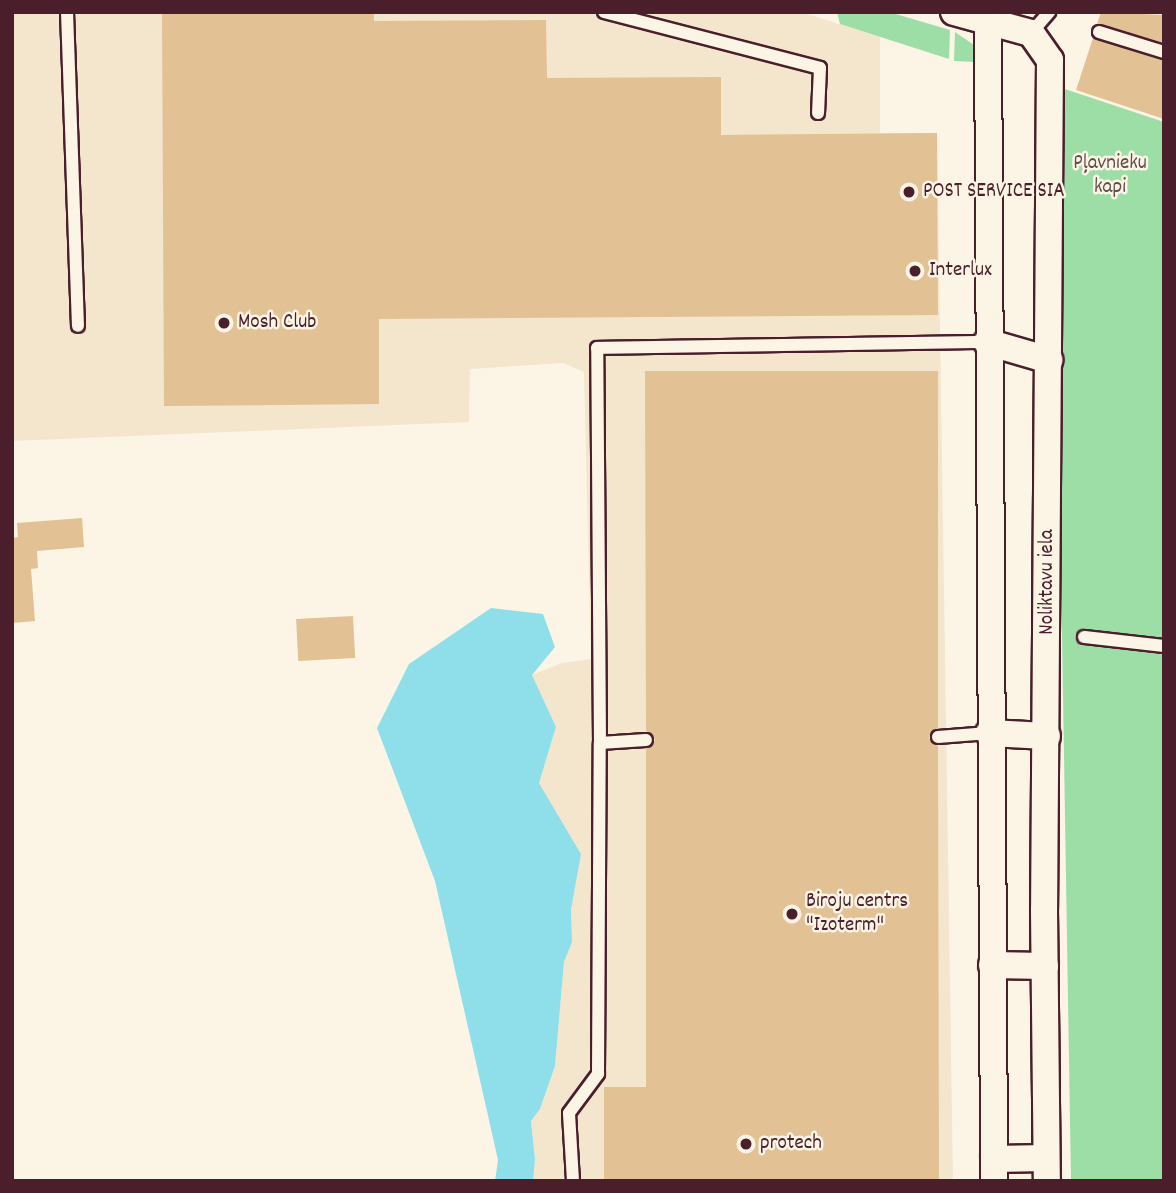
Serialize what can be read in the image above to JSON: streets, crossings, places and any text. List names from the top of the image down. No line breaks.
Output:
{"streets":{"street":["Noliktavu iela"]},"parks":["Pļavnieku kapi"],"places":["POST SERVICE SIA","Interlux","Mosh Club","Biroju centrs \"Izoterm\"","protech"]}
